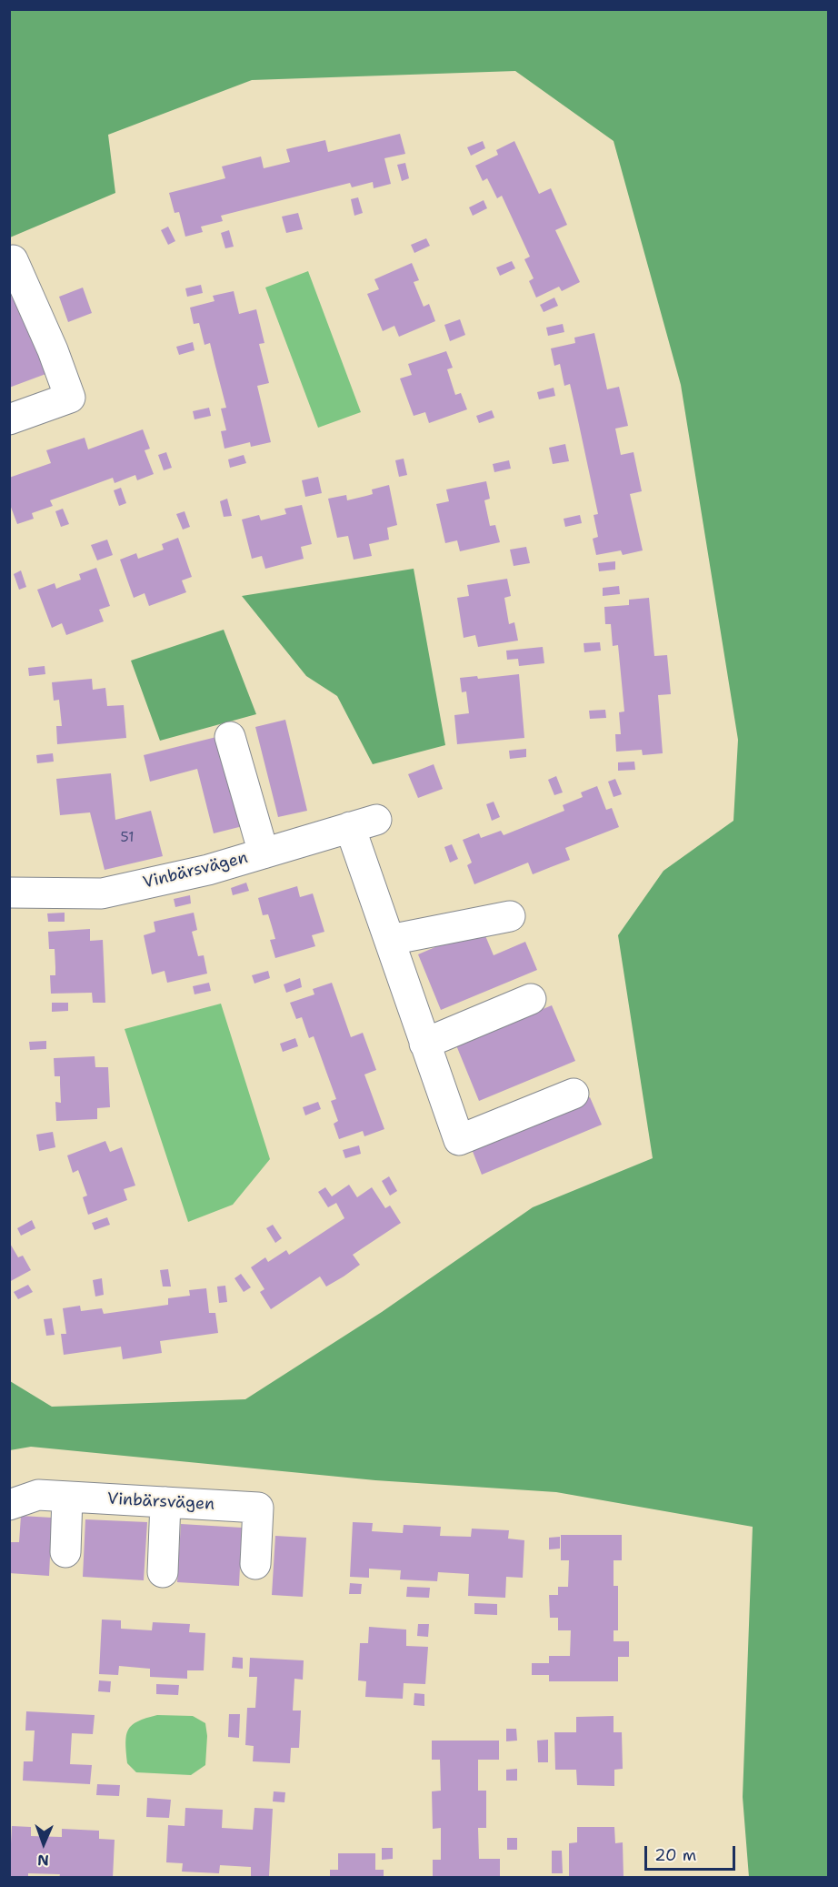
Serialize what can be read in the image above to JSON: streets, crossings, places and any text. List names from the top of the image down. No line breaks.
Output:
{"streets":{"lane":["Vinbärsvägen"]},"house_numbers":["51"],"scale_bar":"20 m","north":"bottom"}
